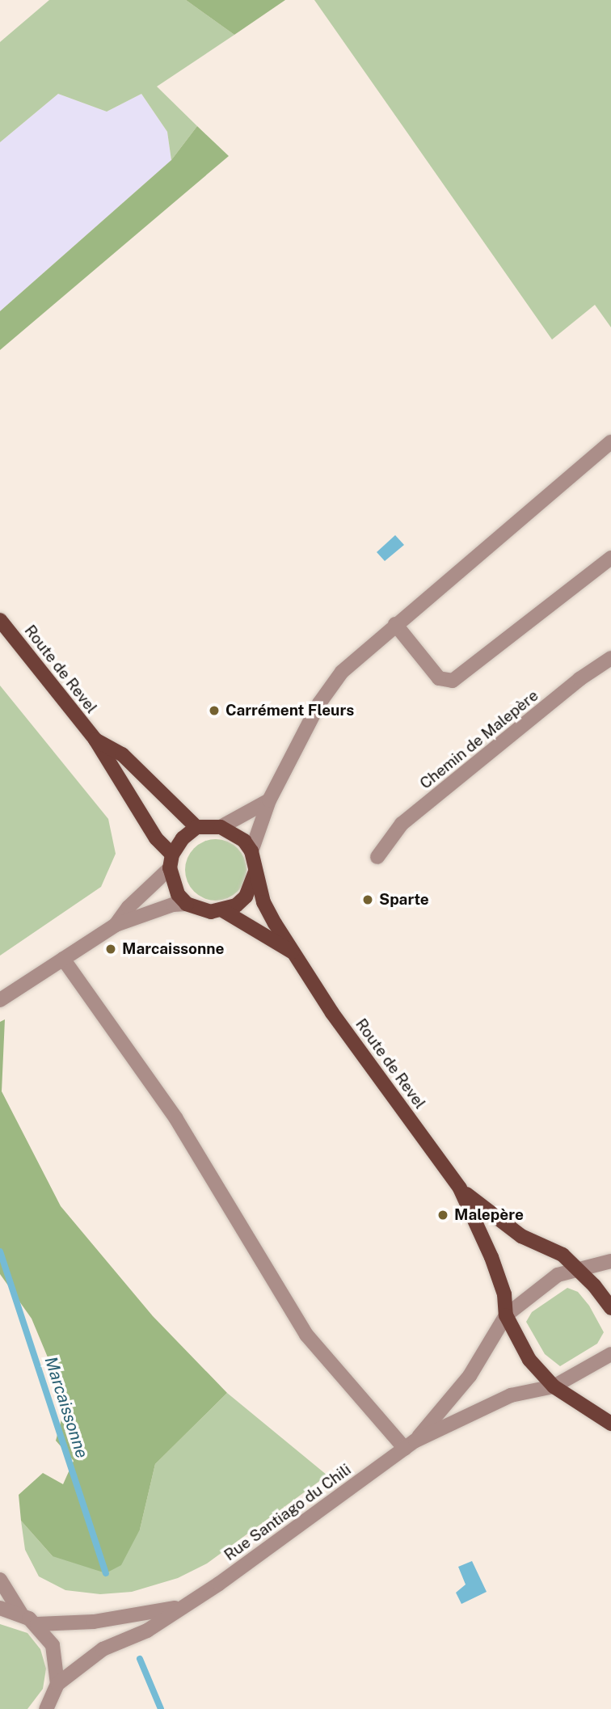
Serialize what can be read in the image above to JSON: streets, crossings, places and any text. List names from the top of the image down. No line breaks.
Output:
{"streets":{"main road":["Route de Revel"],"street":["Chemin de Malepère","Rue Santiago du Chili"]},"crossings":[["Route de Revel","Rue Santiago du Chili"]],"water":["Marcaissonne"],"places":["Carrément Fleurs","Sparte","Marcaissonne","Malepère"]}
